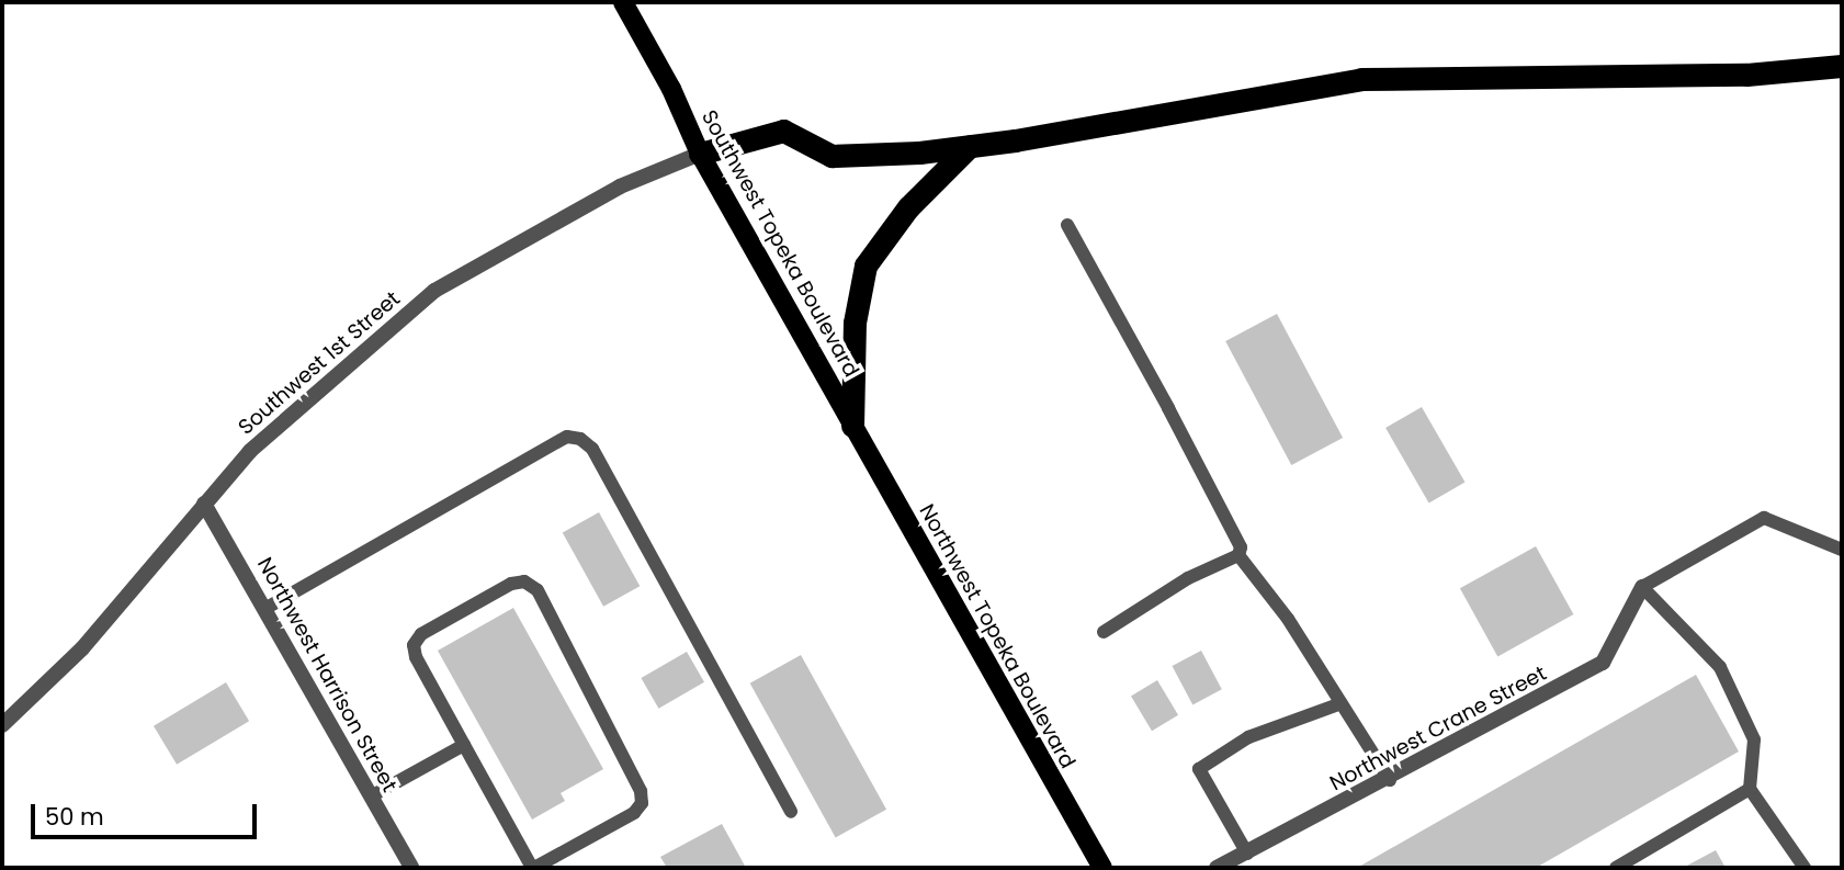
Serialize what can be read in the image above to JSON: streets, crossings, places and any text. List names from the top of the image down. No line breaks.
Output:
{"streets":{"main road":["Southwest Topeka Boulevard","Northwest Topeka Boulevard"],"street":["Southwest 1st Street","Northwest Harrison Street","Northwest Crane Street"]},"crossings":[["Southwest Topeka Boulevard","Southwest 1st Street"],["Southwest Topeka Boulevard","Northwest Topeka Boulevard"],["Southwest 1st Street","Northwest Harrison Street"]],"scale_bar":"50 m"}
